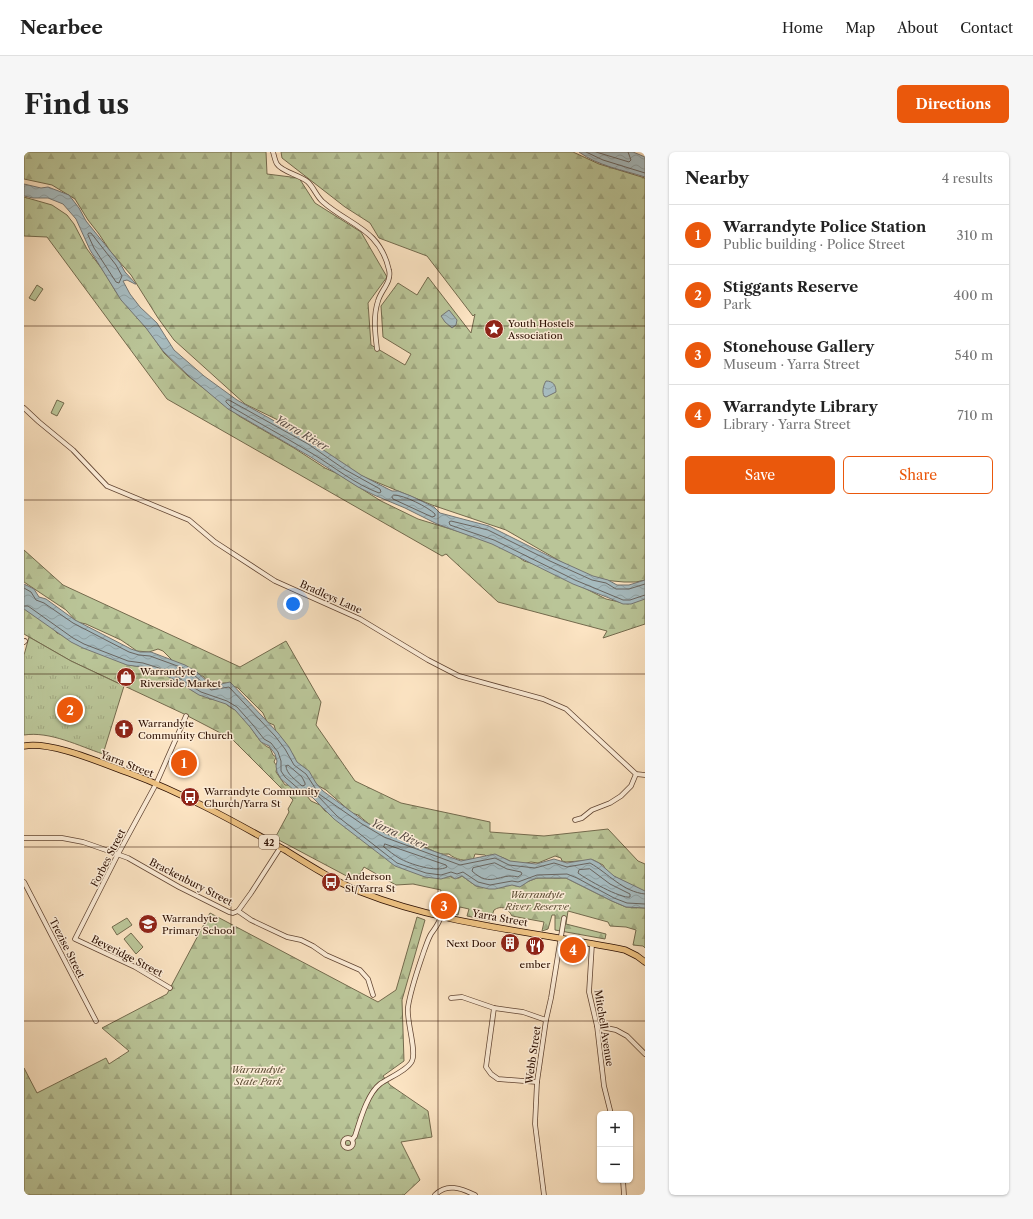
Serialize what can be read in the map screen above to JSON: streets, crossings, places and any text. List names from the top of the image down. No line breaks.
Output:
{"streets":{"main road":["Yarra Street","42"],"street":["Bradleys Lane","Forbes Street","Brackenbury Street","Trezise Street","Beveridge Street","Mitchell Avenue","Webb Street"]},"crossings":[["Yarra Street","Forbes Street"],["Yarra Street","Mitchell Avenue"],["Yarra Street","Webb Street"],["Forbes Street","Brackenbury Street"],["Forbes Street","Beveridge Street"]],"water":["Yarra River"],"parks":["Warrandyte River Reserve","Warrandyte State Park"],"places":{"place":["Youth Hostels Association"],"shop":["Warrandyte Riverside Market"],"church":["Warrandyte Community Church"],"bus stop":["Warrandyte Community Church/Yarra St","Anderson St/Yarra St"],"school or university":["Warrandyte Primary School"],"building":["Next Door"],"restaurant":["ember"]},"page":{"header":"Nearbee","nav":["Home","Map","About","Contact"],"buttons":["Directions",["Save","Share"]],"title":"Find us","heading":["Nearby","4 results"],"list":[{"mark":"1","name":"Warrandyte Police Station","note":"Public building · Police Street","value":"310 m"},{"mark":"2","name":"Stiggants Reserve","note":"Park","value":"400 m"},{"mark":"3","name":"Stonehouse Gallery","note":"Museum · Yarra Street","value":"540 m"},{"mark":"4","name":"Warrandyte Library","note":"Library · Yarra Street","value":"710 m"}],"pins":["2","1","3","4"],"map_buttons":["+","−"]}}
